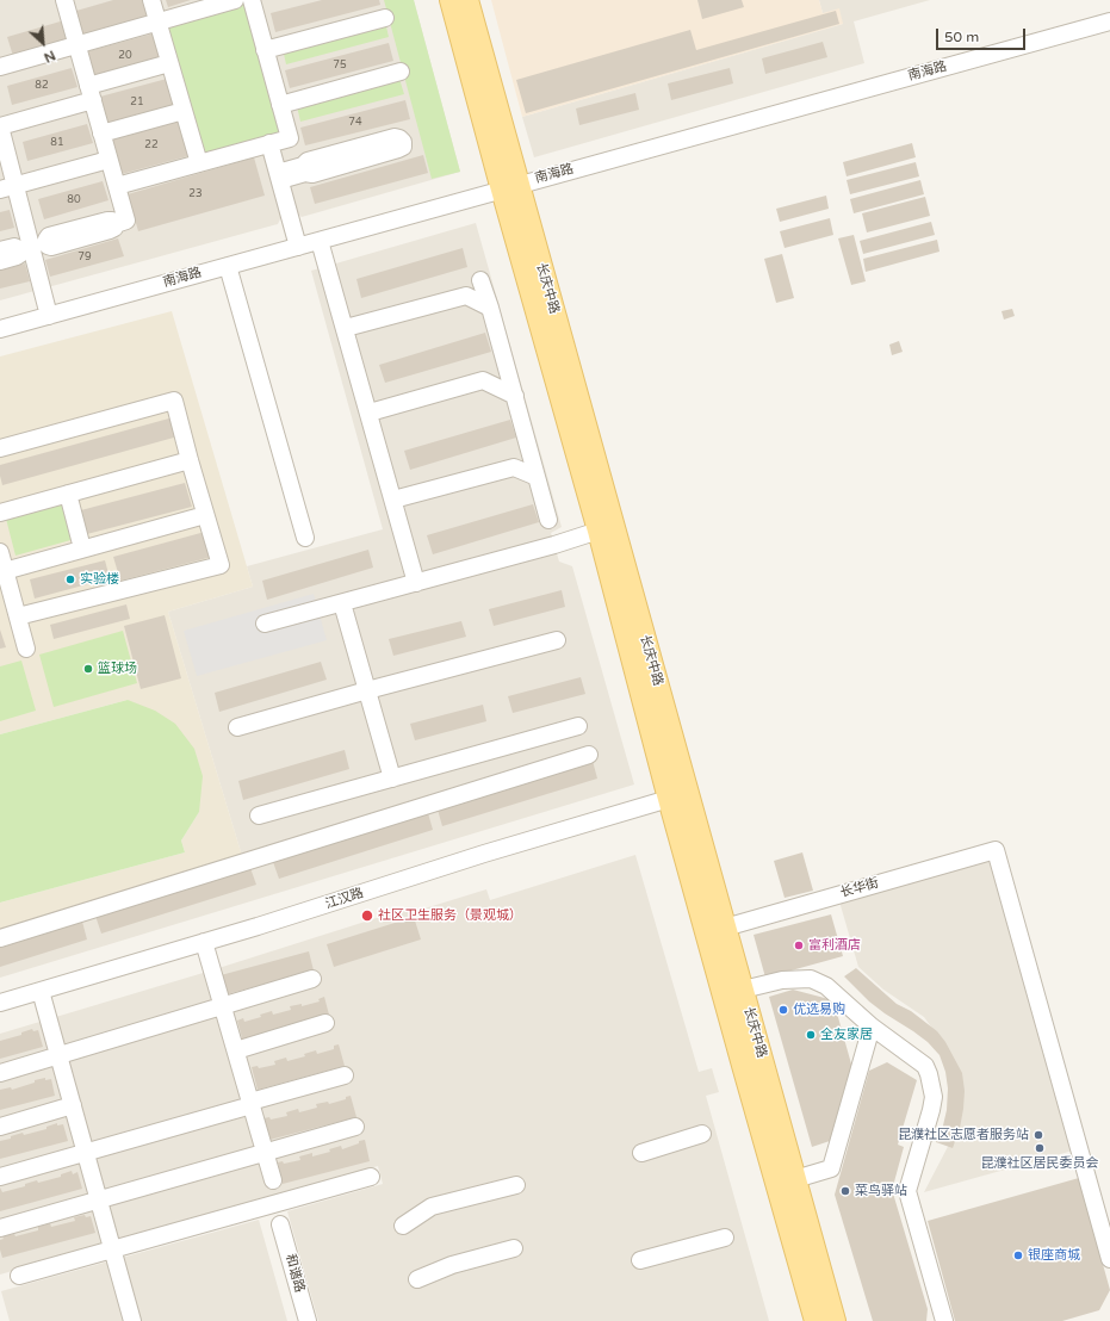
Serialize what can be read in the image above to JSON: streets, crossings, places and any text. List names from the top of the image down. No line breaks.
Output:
{"streets":{"main road":["长庆中路"],"street":["南海路","长华街","江汉路","和谐路"]},"crossings":[["南海路","长庆中路"],["长庆中路","长华街"],["长庆中路","江汉路"]],"places":["实验楼","篮球场","社区卫生服务（景观城）","富利酒店","优选易购","全友家居","昆濮社区志愿者服务站","昆濮社区居民委员会","菜鸟驿站","银座商城"],"house_numbers":["20","75","82","21","74","81","22","23","80","79"],"scale_bar":"50 m","north":"bottom right"}
